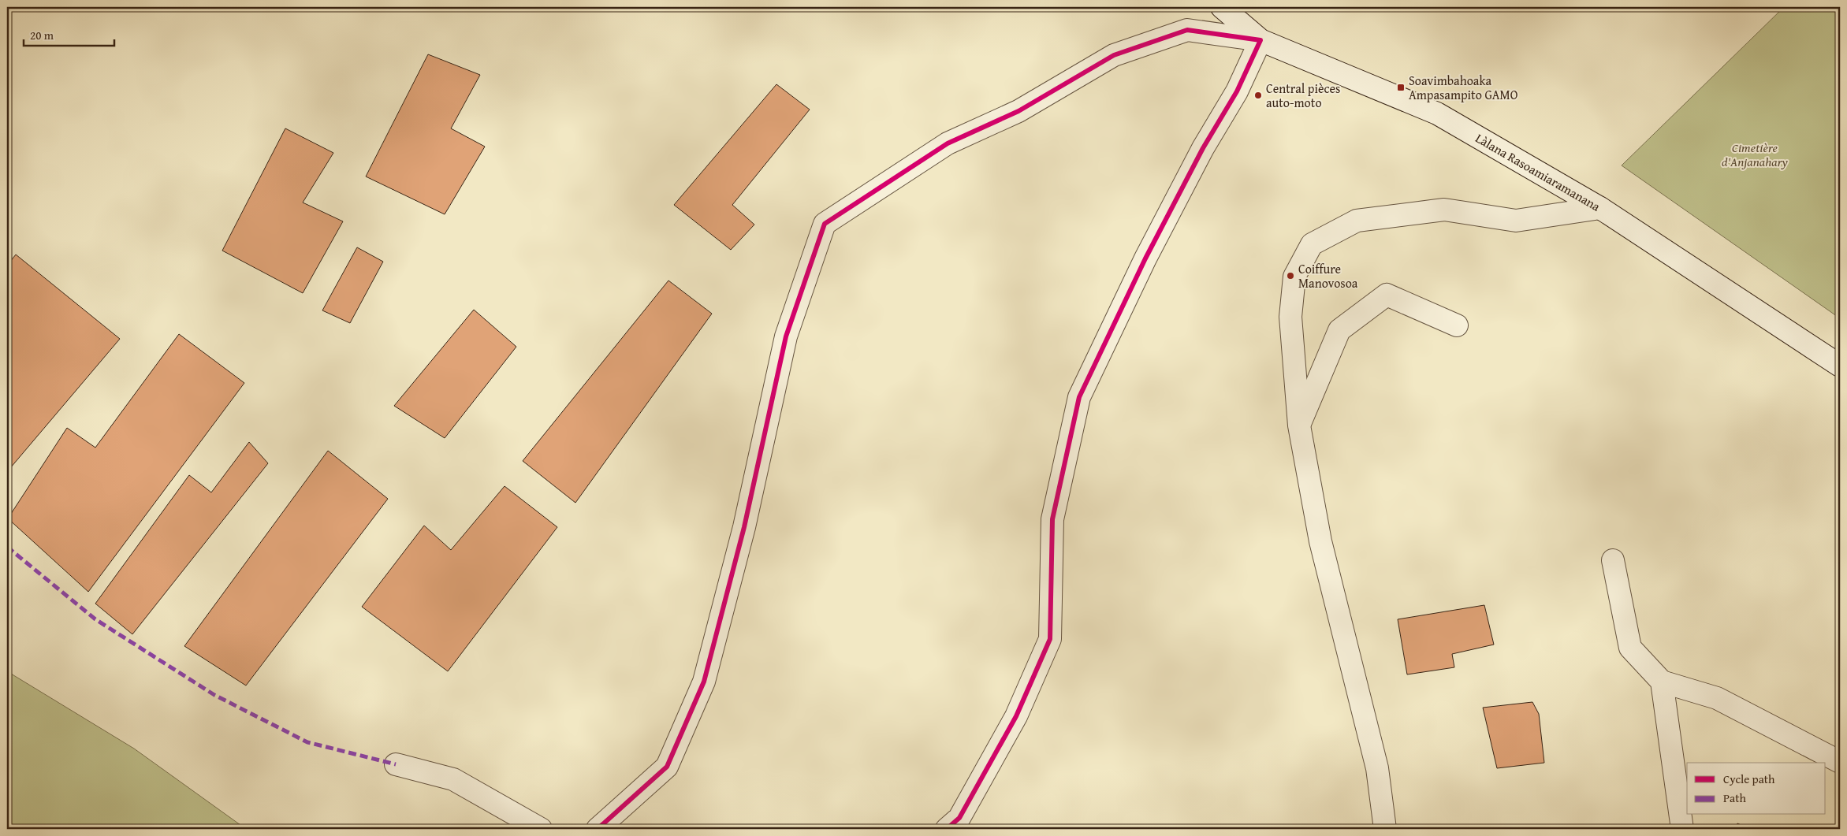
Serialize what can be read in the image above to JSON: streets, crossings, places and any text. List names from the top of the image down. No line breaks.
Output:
{"streets":{"street":["Làlana Rasoamiaramanana"]},"parks":["Cimetière d'Anjanahary"],"places":{"transit":["Soavimbahoaka Ampasampito GAMO"],"other":["Central pièces auto-moto","Coiffure Manovosoa"]},"legend":["Cycle path","Path"],"scale_bar":"20 m"}
